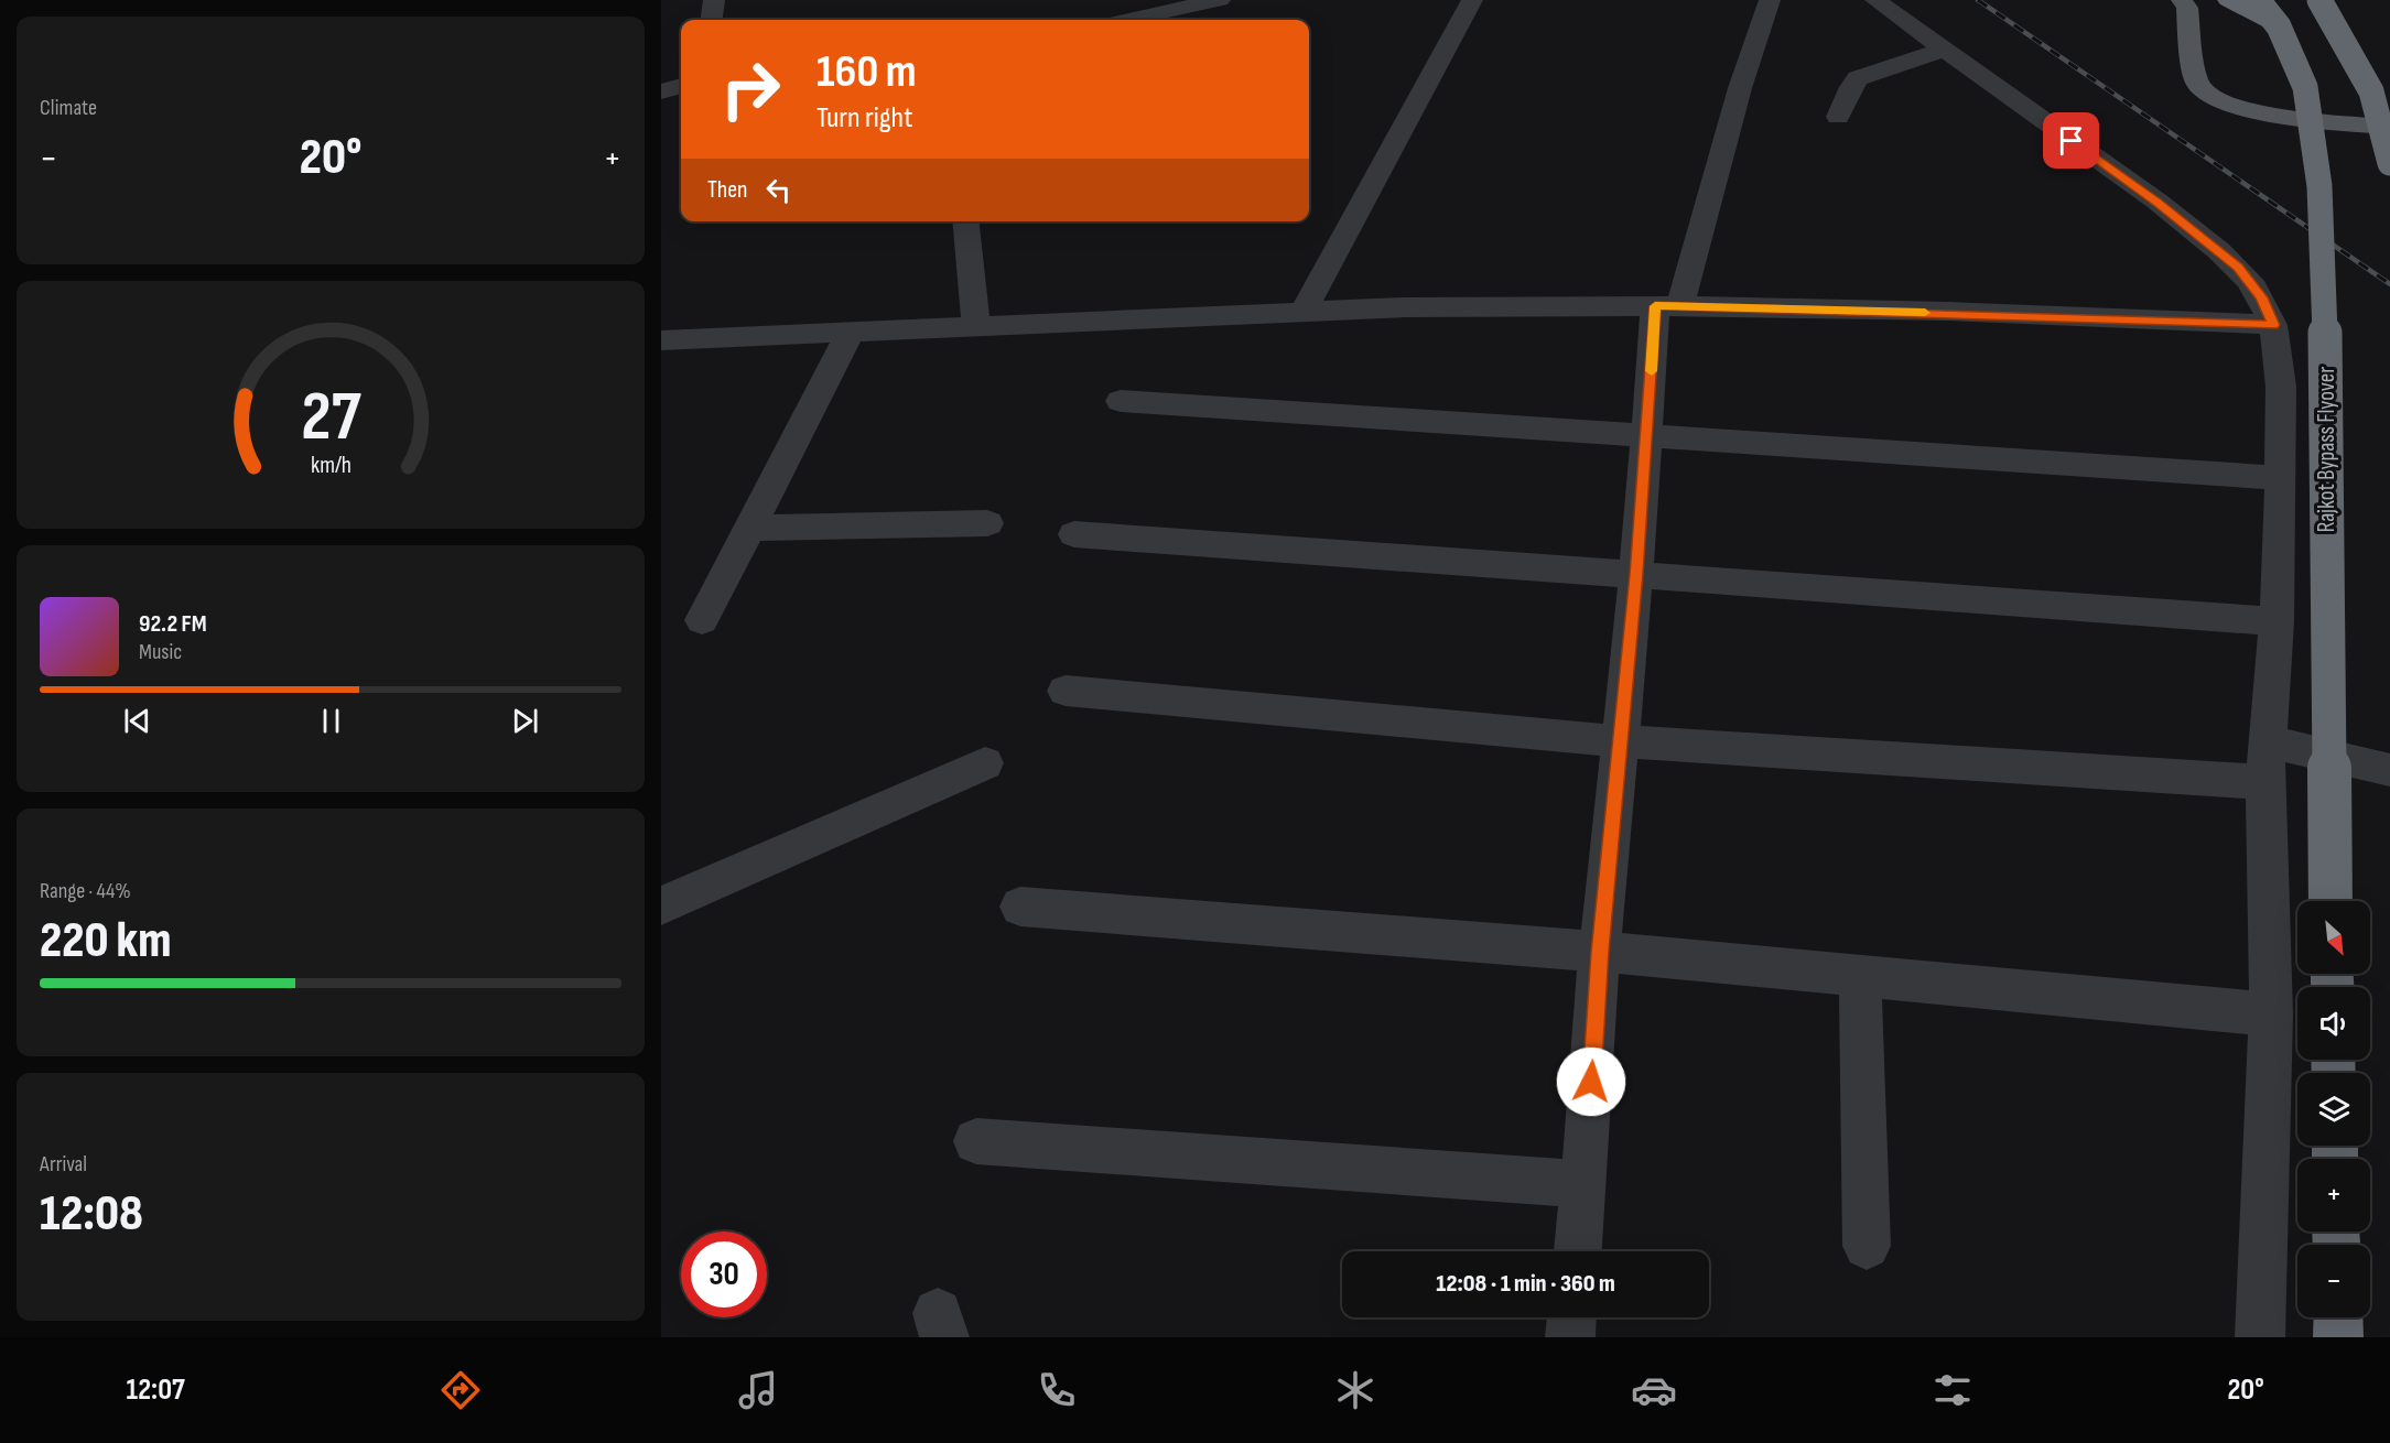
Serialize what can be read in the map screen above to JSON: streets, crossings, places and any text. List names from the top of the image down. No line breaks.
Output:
{"streets":{"highway":["Rajkot Bypass Flyover"]},"north":"bottom right","page":{"tile":["Climate",["Range · 44%","220 km"],["Arrival","12:08"]],"turn":["160 m","Turn right"],"heat":["−","20°","+"],"then":"Then","song":["92.2 FM","Music"],"map_buttons":["+","−"],"limit":"30","trip":"12:08 · 1 min · 360 m","tabs":["12:07","20°"],"gauge":["27","km/h"]}}
